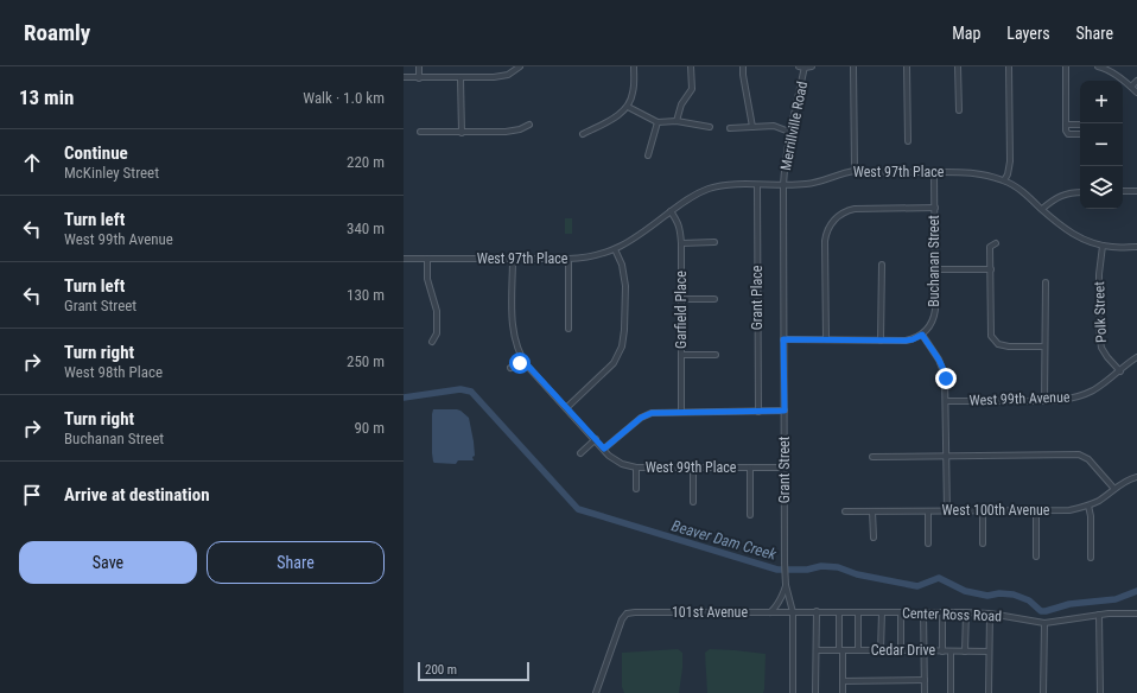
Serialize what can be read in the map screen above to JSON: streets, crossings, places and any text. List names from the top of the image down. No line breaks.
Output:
{"streets":{"street":["Merrillville Road","West 97th Place","Buchanan Street","Grant Place","Garfield Place","Polk Street","West 99th Avenue","West 99th Place","Grant Street","West 100th Avenue","101st Avenue","Center Ross Road","Cedar Drive"]},"crossings":[["Merrillville Road","West 97th Place"],["Merrillville Road","Grant Street"],["West 97th Place","Buchanan Street"],["West 97th Place","Grant Place"],["West 97th Place","Garfield Place"],["West 97th Place","Polk Street"],["West 97th Place","Grant Street"],["Polk Street","West 99th Avenue"],["West 99th Place","Grant Street"],["Grant Street","101st Avenue"],["Grant Street","Center Ross Road"],["101st Avenue","Center Ross Road"]],"water":["Beaver Dam Creek"],"scale_bar":"200 m","page":{"header":"Roamly","nav":["Map","Layers","Share"],"heading":["13 min","Walk · 1.0 km"],"map_buttons":["+","−"],"list":[["Continue","McKinley Street","220 m"],["Turn left","West 99th Avenue","340 m"],["Turn left","Grant Street","130 m"],["Turn right","West 98th Place","250 m"],["Turn right","Buchanan Street","90 m"],"Arrive at destination"],"buttons":["Save","Share"],"scale":"200 m"}}
